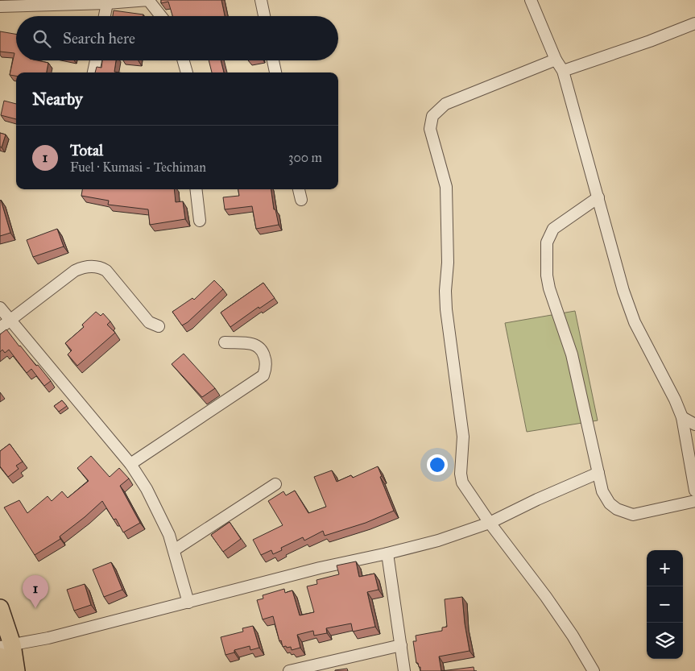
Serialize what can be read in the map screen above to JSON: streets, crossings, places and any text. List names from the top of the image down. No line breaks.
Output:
{"page":{"search":"Search here","heading":"Nearby","list":[{"mark":"1","name":"Total","note":"Fuel · Kumasi - Techiman","value":"300 m"}],"map_buttons":["+","−"],"pins":"1"}}
